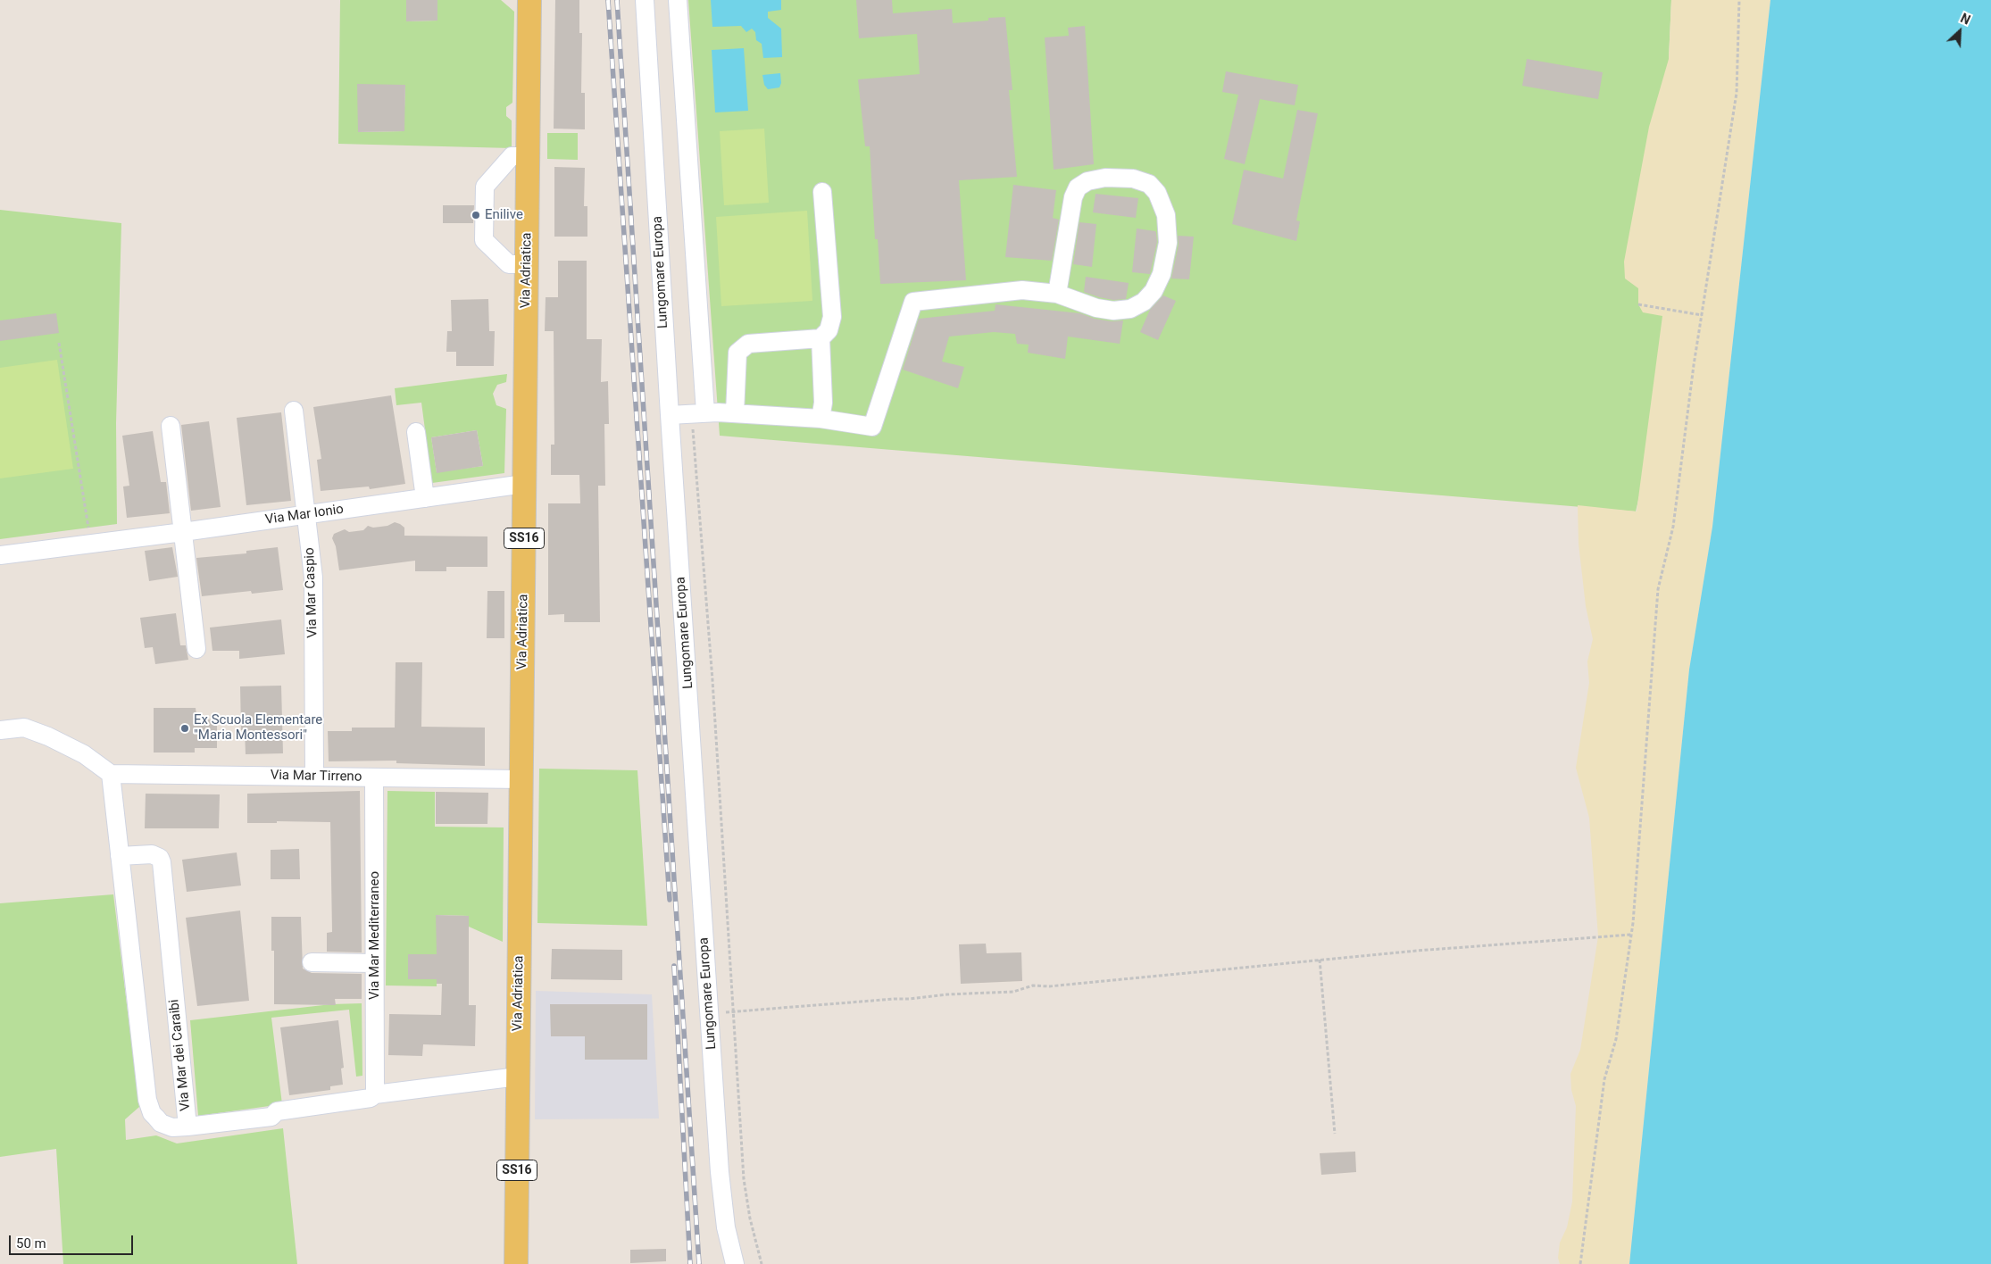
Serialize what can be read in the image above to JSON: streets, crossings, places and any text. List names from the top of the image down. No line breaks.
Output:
{"streets":{"main road":["Via Adriatica","SS16"],"street":["Lungomare Europa","Via Mar Ionio","Via Mar Caspio","Via Mar Tirreno","Via Mar Mediterraneo","Via Mar dei Caraibi"]},"crossings":[["Via Adriatica","Via Mar Ionio"],["Via Adriatica","Via Mar Tirreno"],["Via Mar Ionio","Via Mar Caspio"],["Via Mar Caspio","Via Mar Tirreno"],["Via Mar Tirreno","Via Mar Mediterraneo"],["Via Mar Tirreno","Via Mar dei Caraibi"]],"places":["Enilive","Ex Scuola Elementare \"Maria Montessori\""],"scale_bar":"50 m","north":"top right"}
